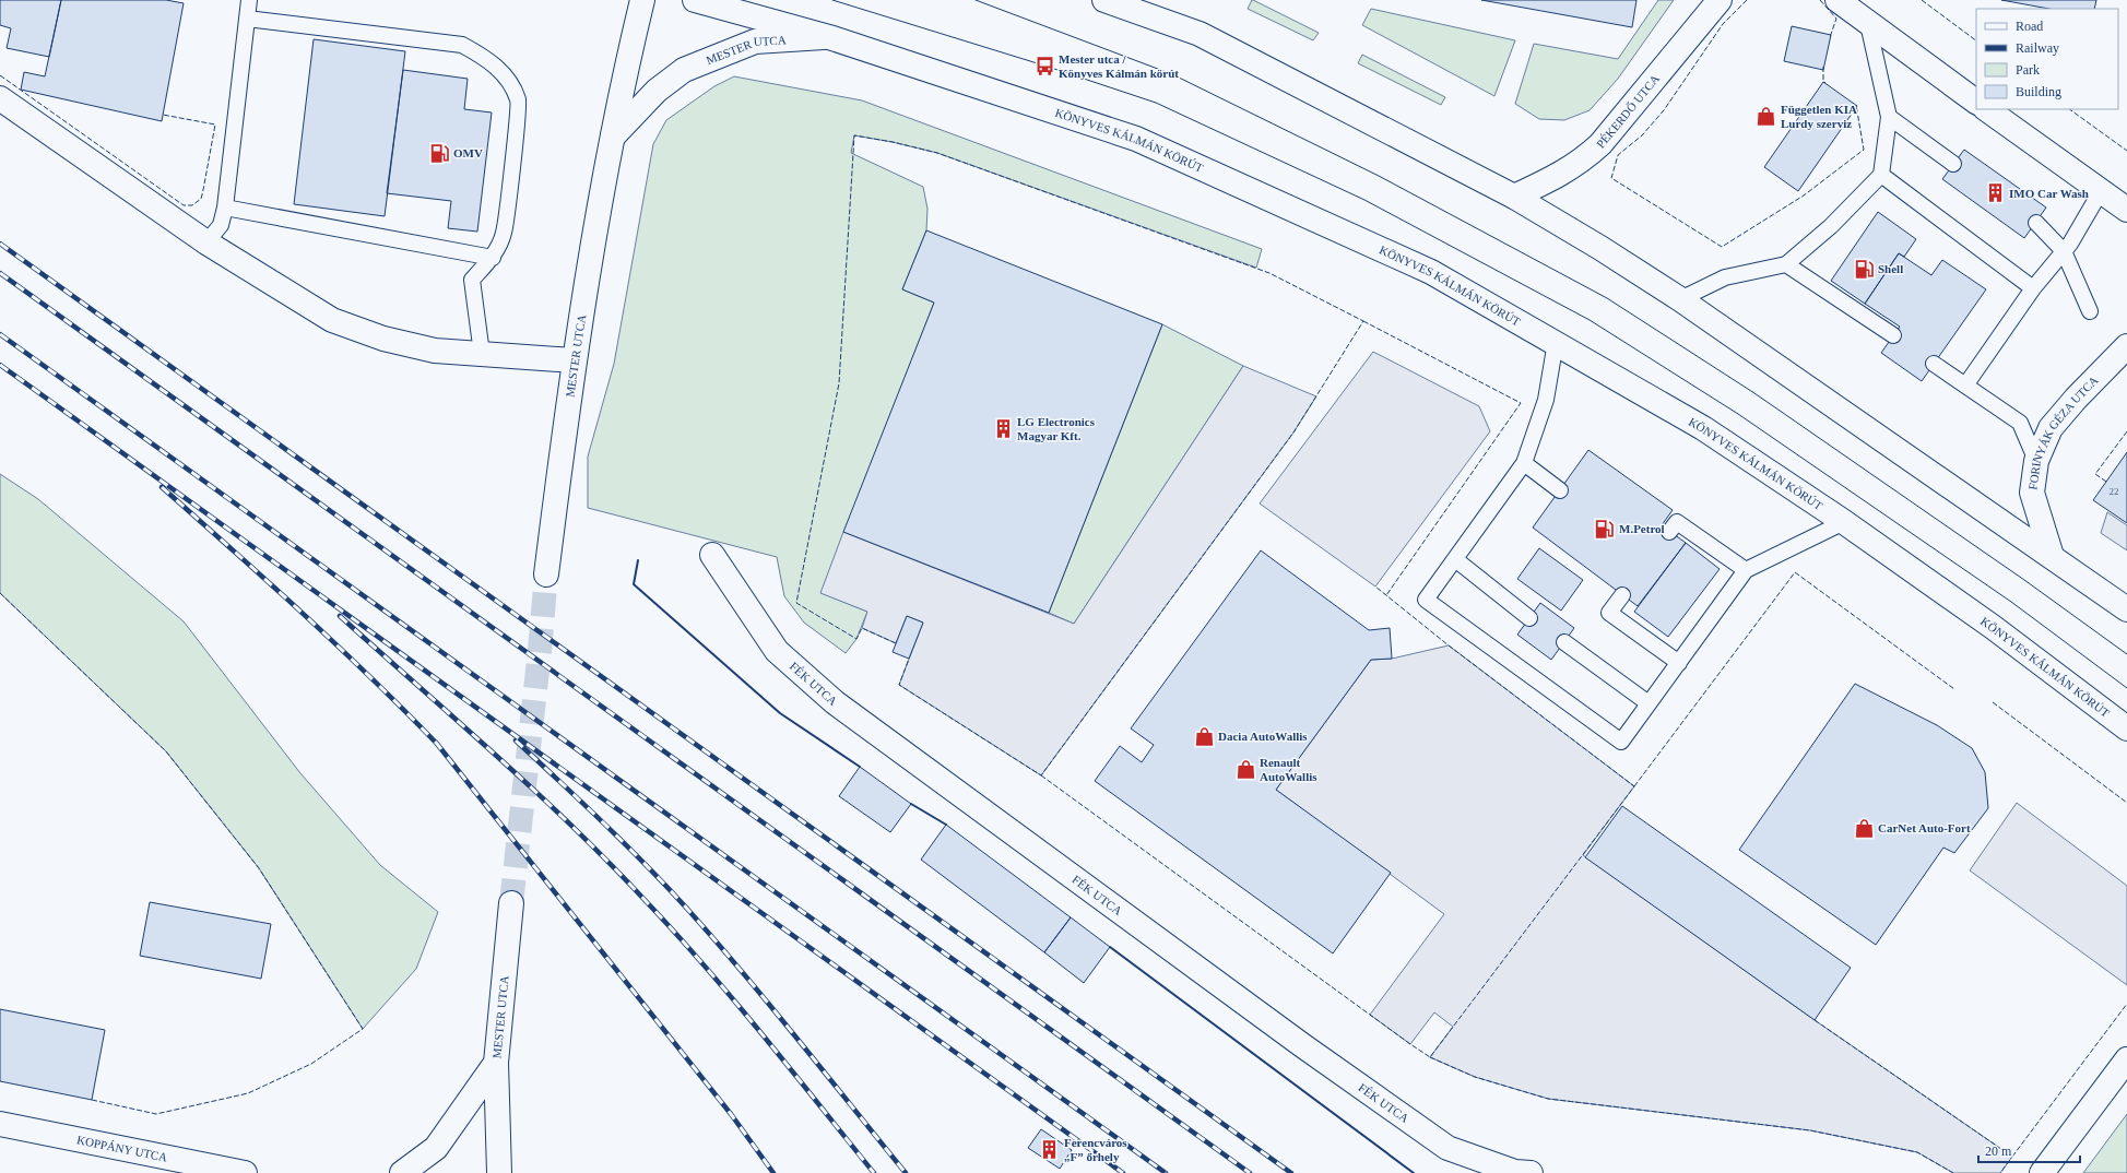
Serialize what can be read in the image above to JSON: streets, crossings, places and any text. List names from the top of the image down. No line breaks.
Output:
{"streets":{"street":["MESTER UTCA","PÉKERDŐ UTCA","KÖNYVES KÁLMÁN KÖRÚT","FORINYÁK GÉZA UTCA","FÉK UTCA","KOPPÁNY UTCA"]},"crossings":[["MESTER UTCA","KÖNYVES KÁLMÁN KÖRÚT"]],"places":{"bus stop":["Mester utca / Könyves Kálmán körút"],"shop":["Független KIA Lurdy szerviz","Dacia AutoWallis","Renault AutoWallis","CarNet Auto-Fort"],"fuel station":["OMV","Shell","M.Petrol"],"building":["IMO Car Wash","LG Electronics Magyar Kft.","Ferencváros „F” őrhely"]},"house_numbers":["22"],"legend":["Road","Railway","Park","Building"],"scale_bar":"20 m"}
